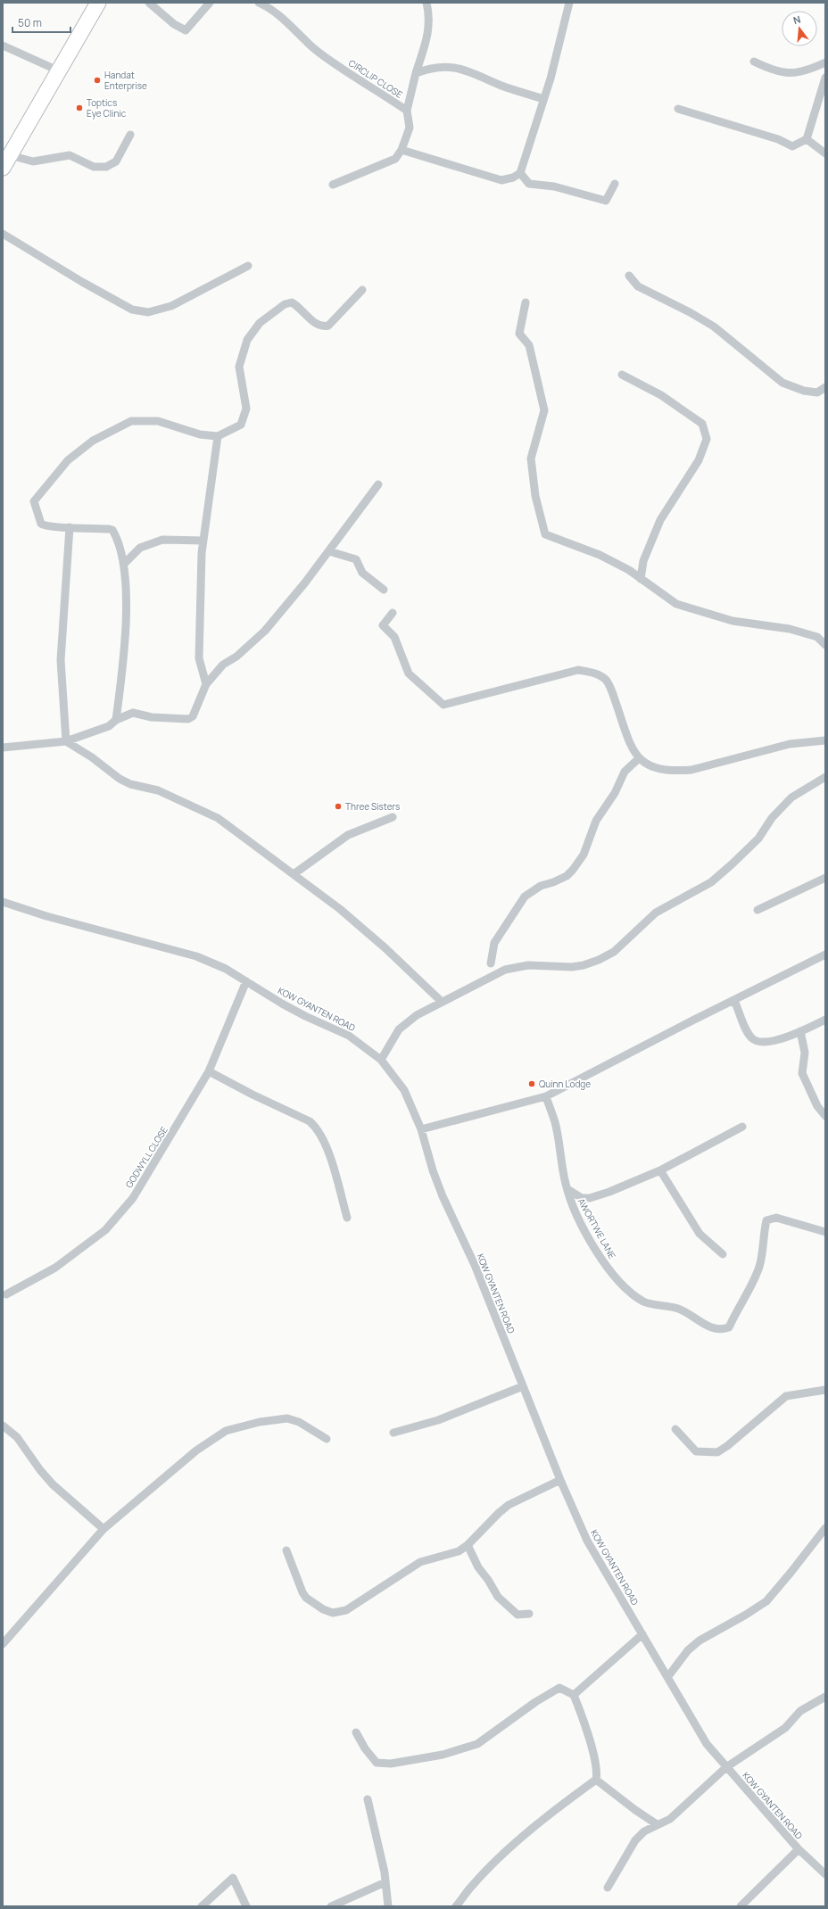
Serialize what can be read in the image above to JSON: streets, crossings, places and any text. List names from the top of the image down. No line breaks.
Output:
{"streets":{"street":["CIRCLIP CLOSE","KOW GYANTEN ROAD","GODWYLL CLOSE","AWORTWE LANE"]},"crossings":[["KOW GYANTEN ROAD","GODWYLL CLOSE"]],"places":["Handat Enterprise","Toptics Eye Clinic","Three Sisters","Quinn Lodge"],"scale_bar":"50 m","north":"top"}
